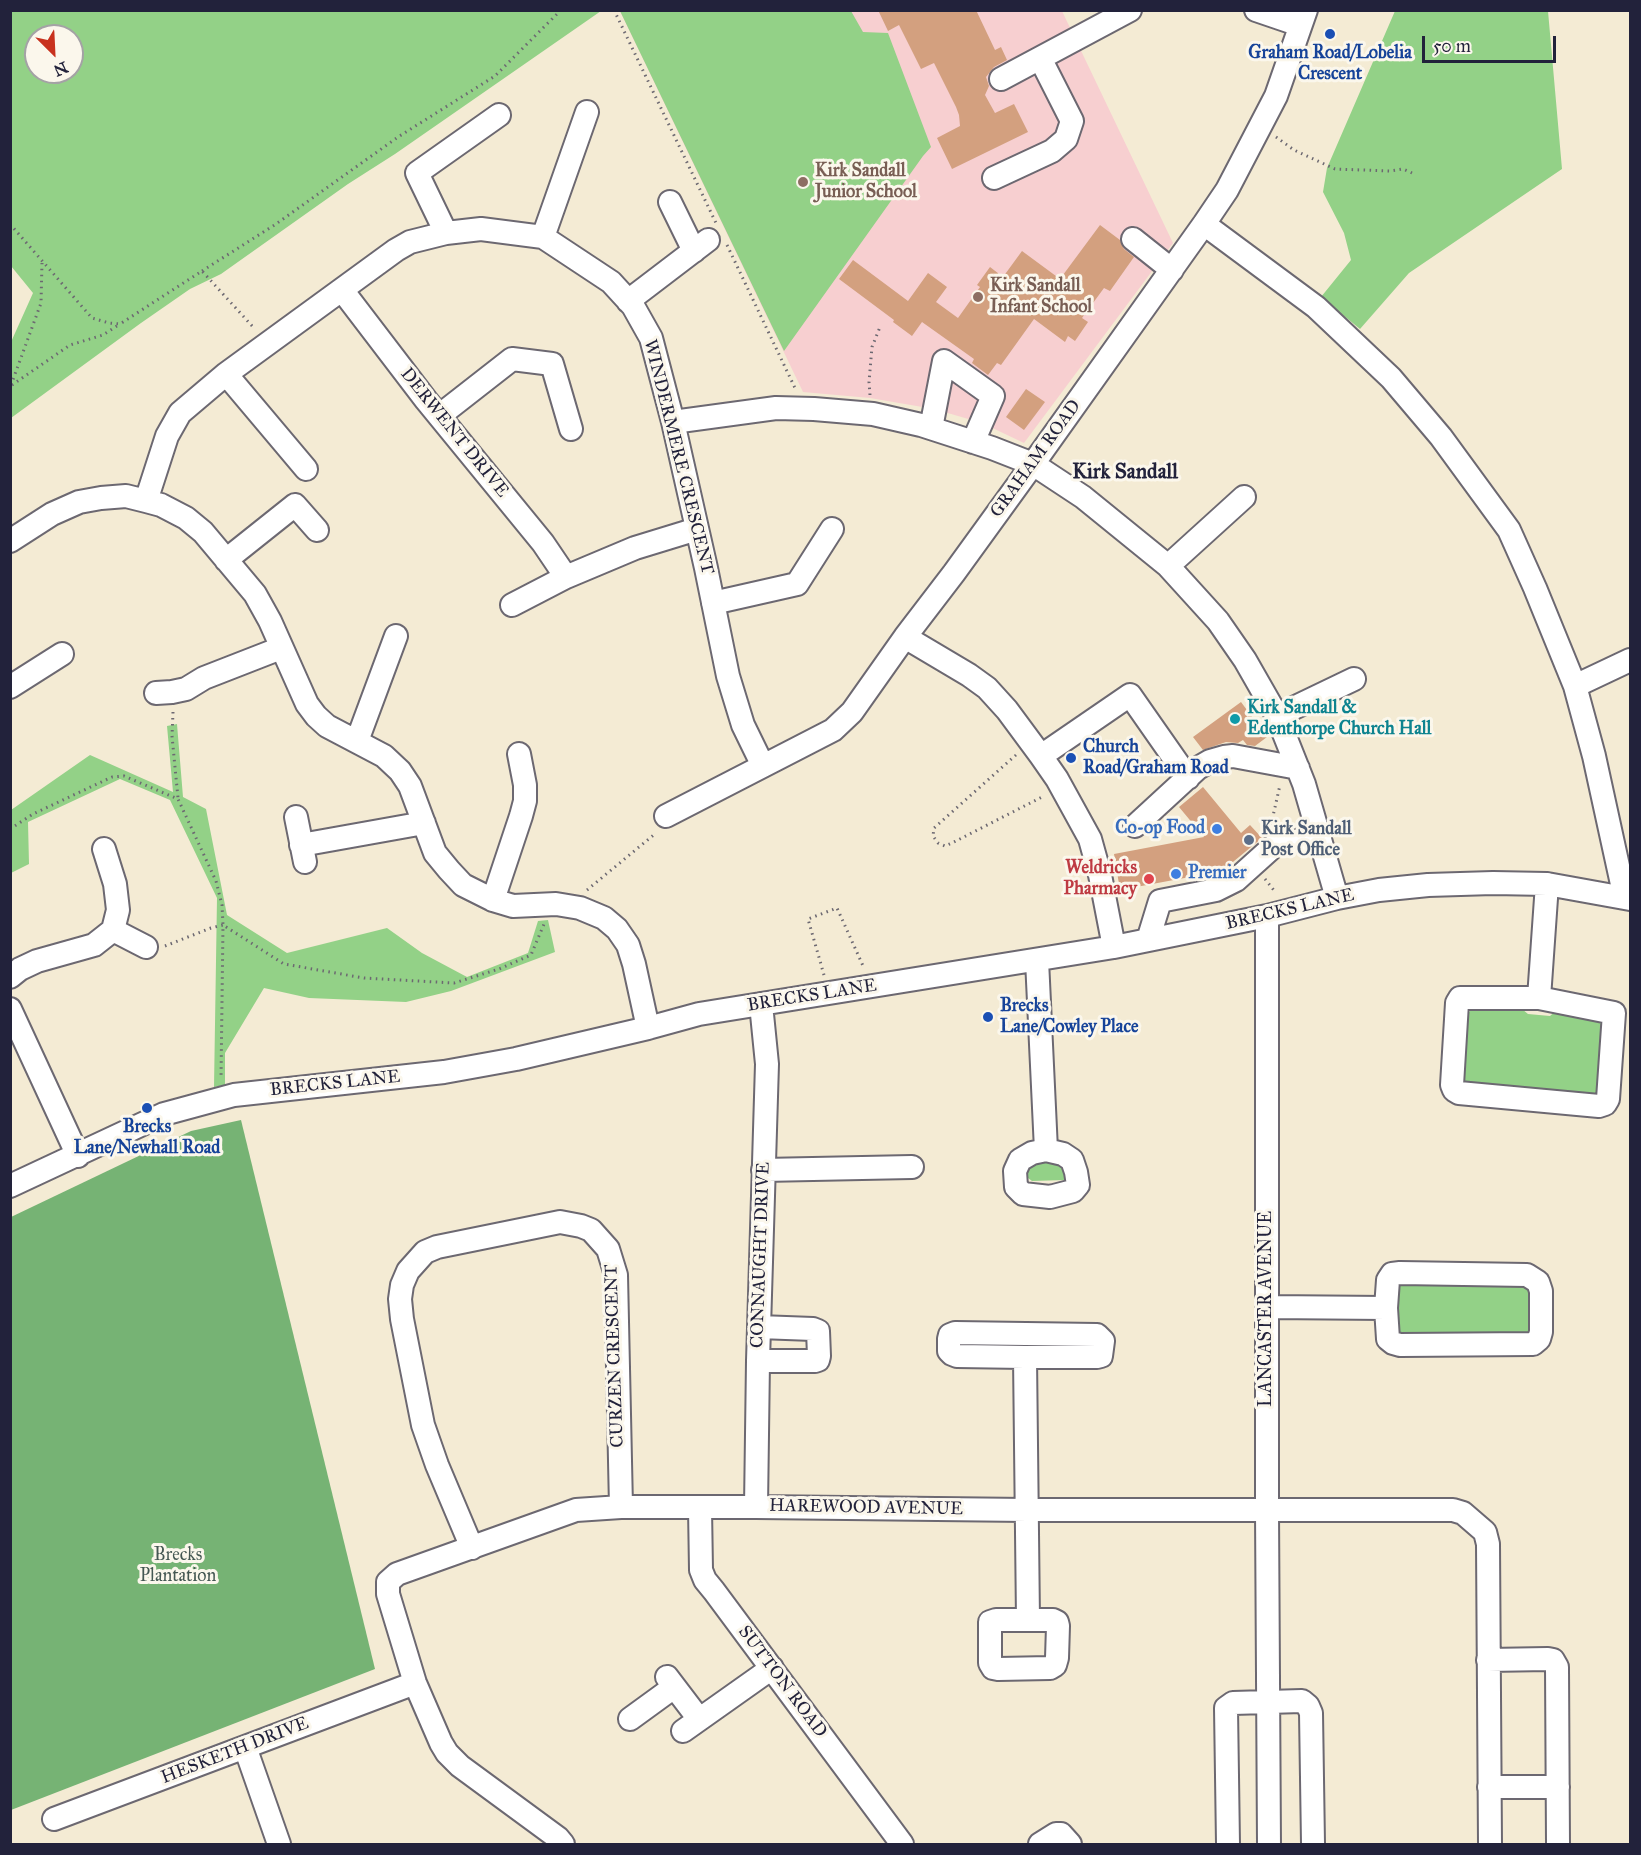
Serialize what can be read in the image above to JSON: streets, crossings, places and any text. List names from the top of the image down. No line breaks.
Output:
{"streets":{"street":["DERWENT DRIVE","WINDERMERE CRESCENT","GRAHAM ROAD","BRECKS LANE","CONNAUGHT DRIVE","LANCASTER AVENUE","CURZEN CRESCENT","HAREWOOD AVENUE","SUTTON ROAD","HESKETH DRIVE"]},"crossings":[["DERWENT DRIVE","WINDERMERE CRESCENT"],["WINDERMERE CRESCENT","GRAHAM ROAD"],["BRECKS LANE","CONNAUGHT DRIVE"],["BRECKS LANE","LANCASTER AVENUE"],["CONNAUGHT DRIVE","HAREWOOD AVENUE"],["LANCASTER AVENUE","HAREWOOD AVENUE"],["CURZEN CRESCENT","HAREWOOD AVENUE"],["HAREWOOD AVENUE","SUTTON ROAD"],["HAREWOOD AVENUE","HESKETH DRIVE"]],"districts":["Kirk Sandall"],"parks":["Brecks Plantation"],"places":["Graham Road/Lobelia Crescent","Kirk Sandall Junior School","Kirk Sandall Infant School","Kirk Sandall & Edenthorpe Church Hall","Church Road/Graham Road","Co-op Food","Kirk Sandall Post Office","Premier","Weldricks Pharmacy","Brecks Lane/Cowley Place","Brecks Lane/Newhall Road"],"scale_bar":"50 m","north":"bottom right"}
